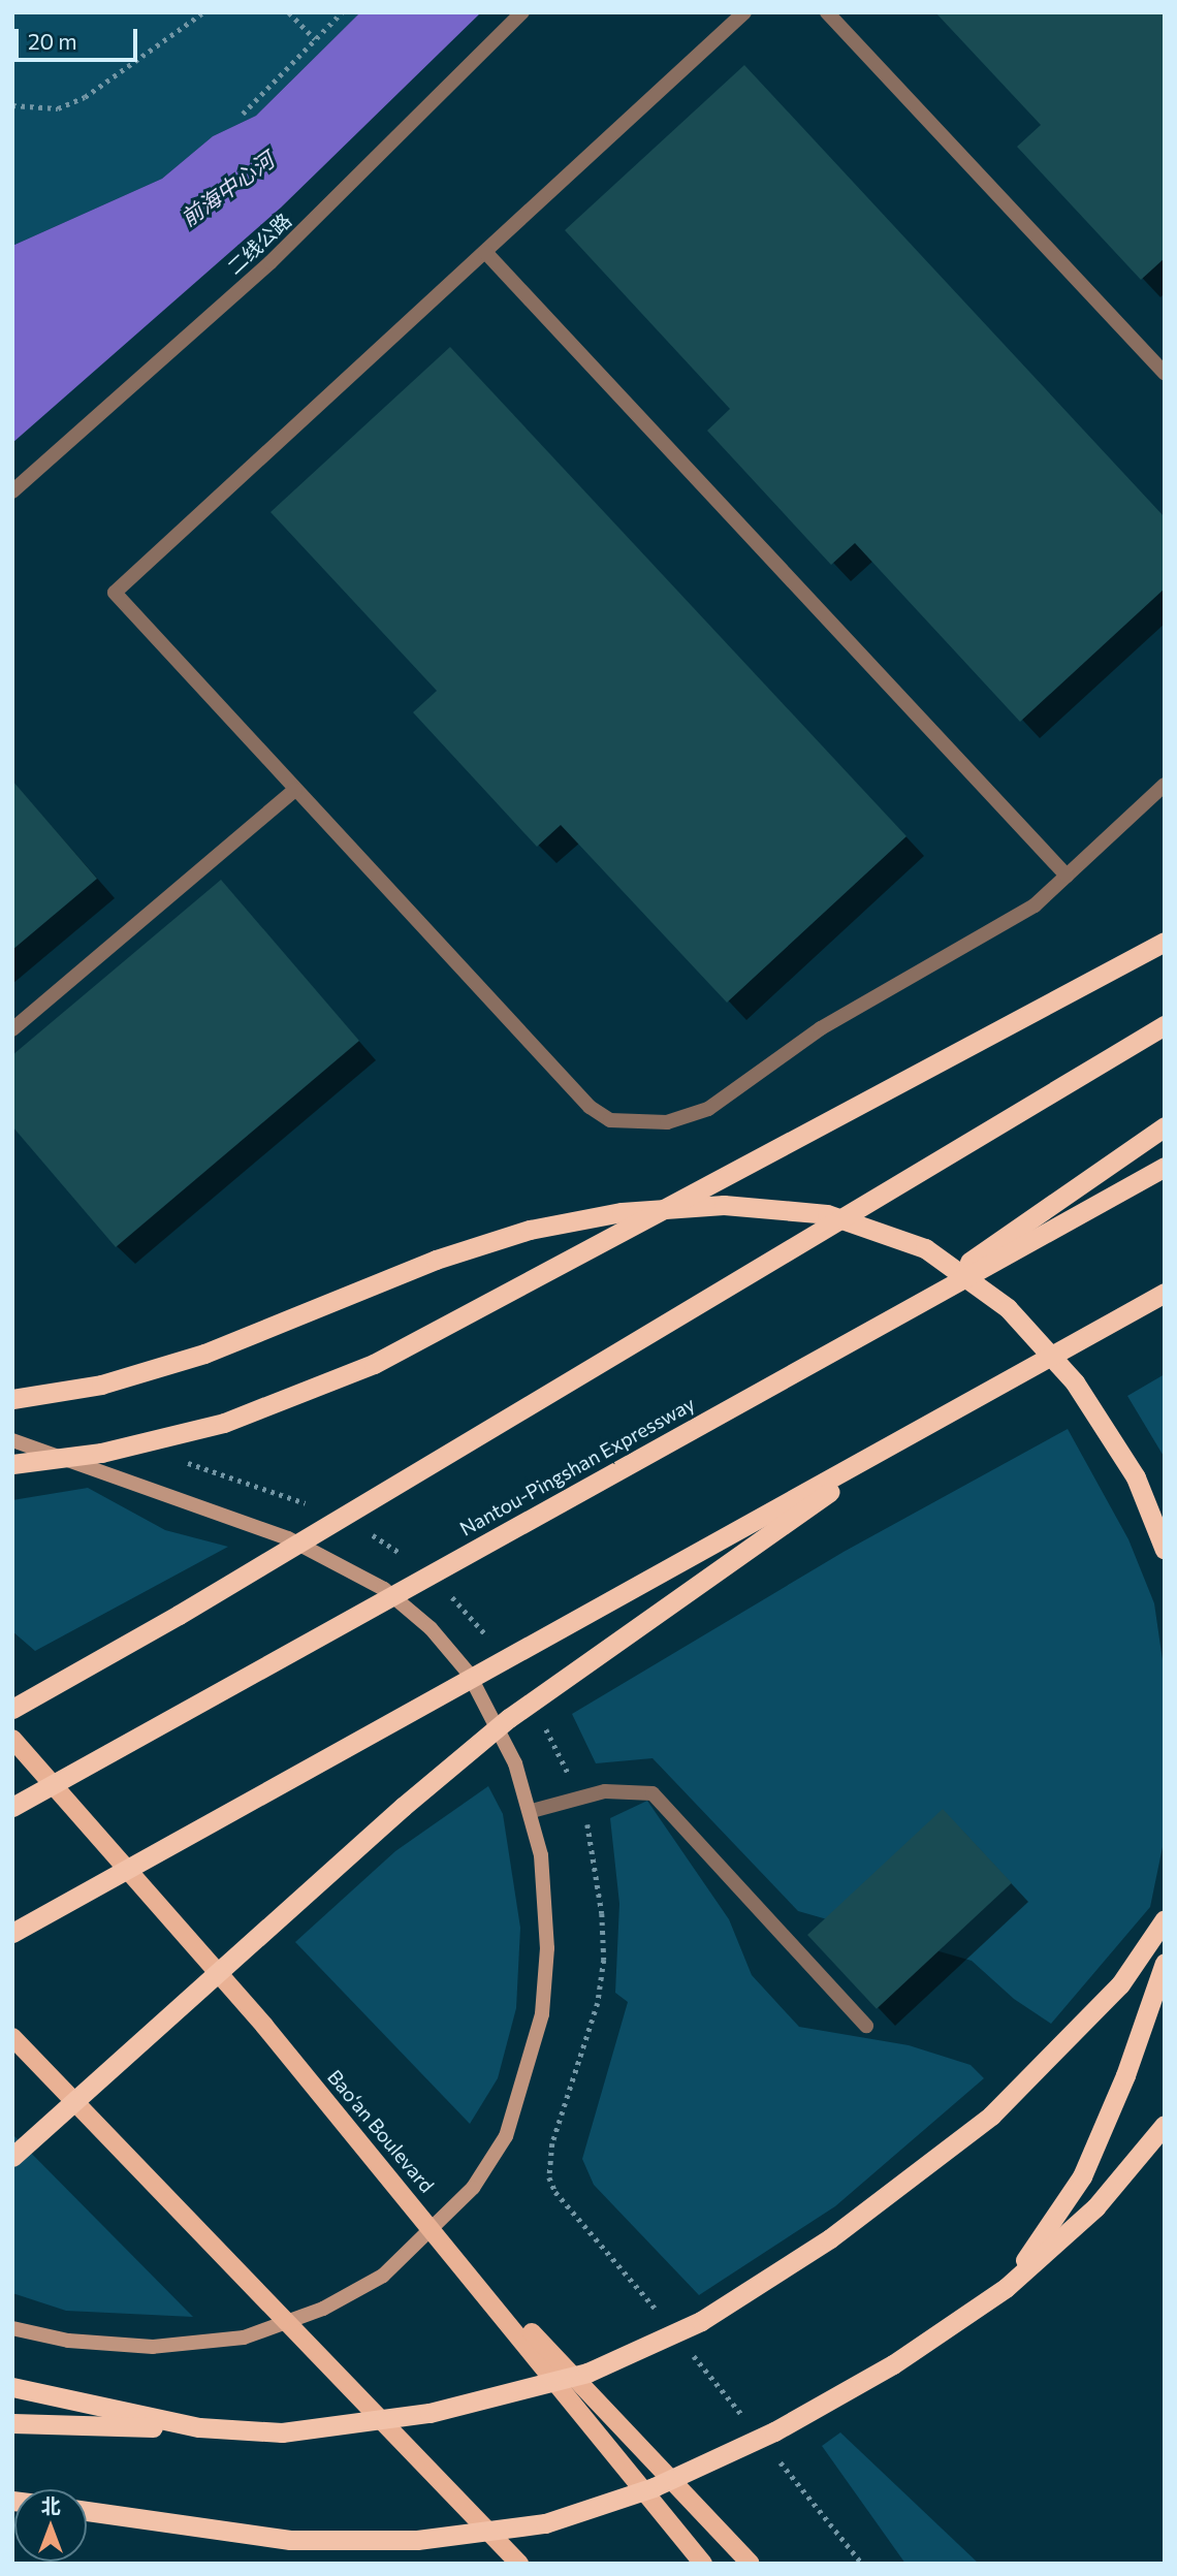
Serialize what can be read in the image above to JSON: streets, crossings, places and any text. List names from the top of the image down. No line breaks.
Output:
{"streets":{"highway":["Nantou-Pingshan Expressway"],"main road":["Bao‘an Boulevard"],"lane":["二线公路"]},"water":["前海中心河"],"scale_bar":"20 m","north":"top"}
